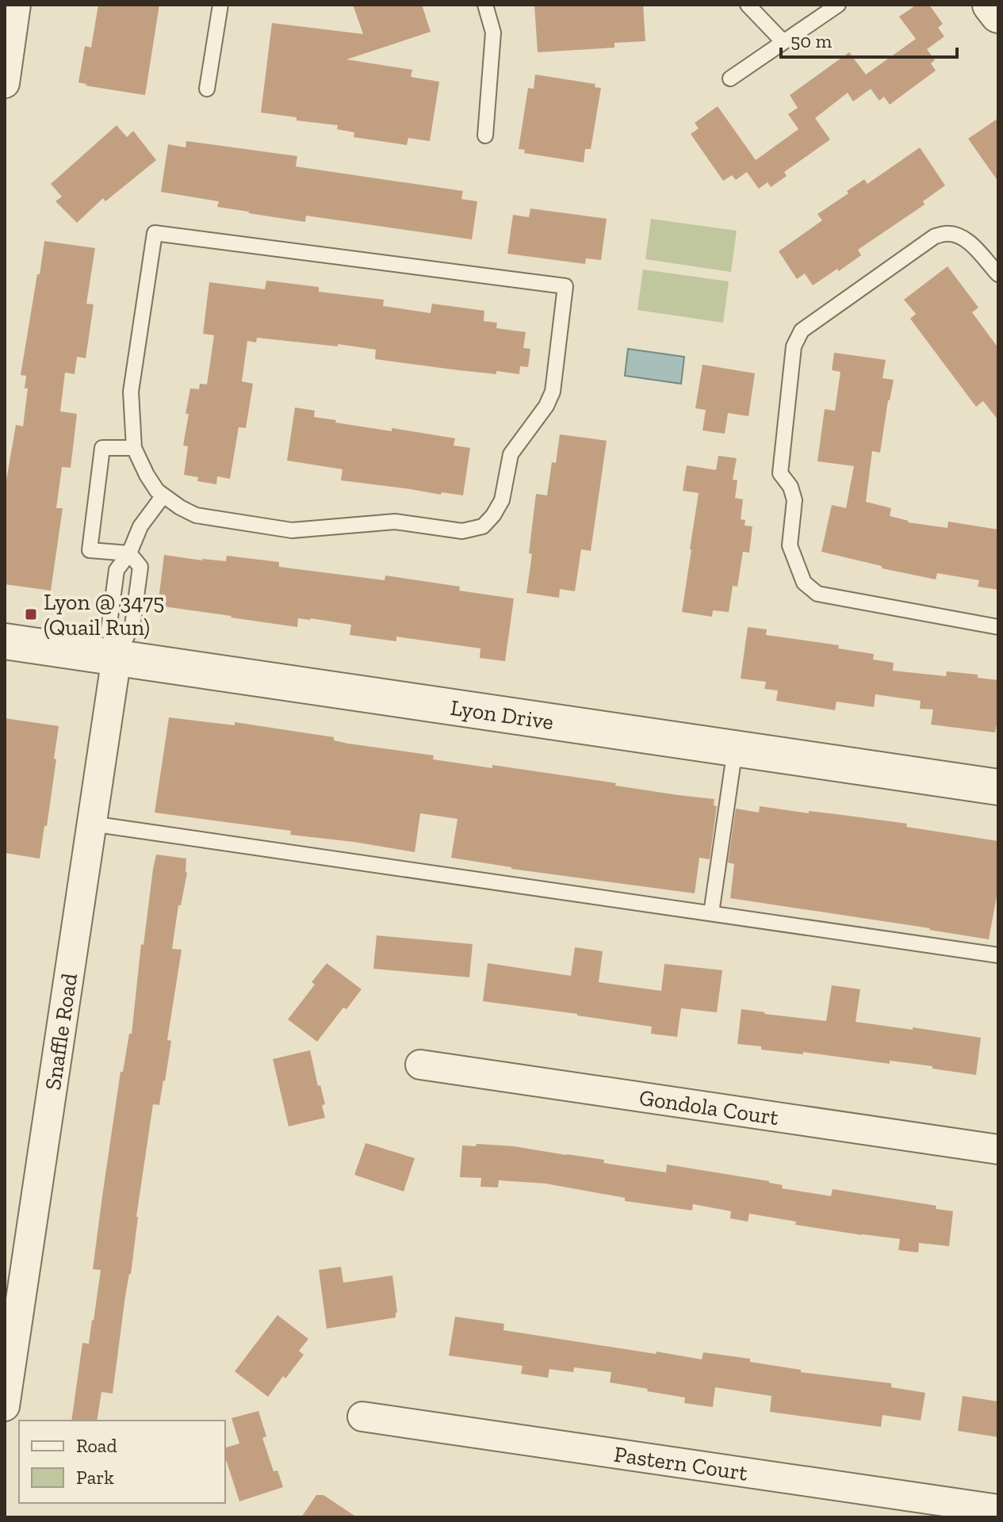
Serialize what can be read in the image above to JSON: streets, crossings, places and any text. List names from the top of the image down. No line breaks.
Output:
{"streets":{"street":["Lyon Drive","Snaffle Road","Gondola Court","Pastern Court"]},"crossings":[["Lyon Drive","Snaffle Road"]],"places":{"transit":["Lyon @ 3475 (Quail Run)"]},"legend":["Road","Park"],"scale_bar":"50 m"}
